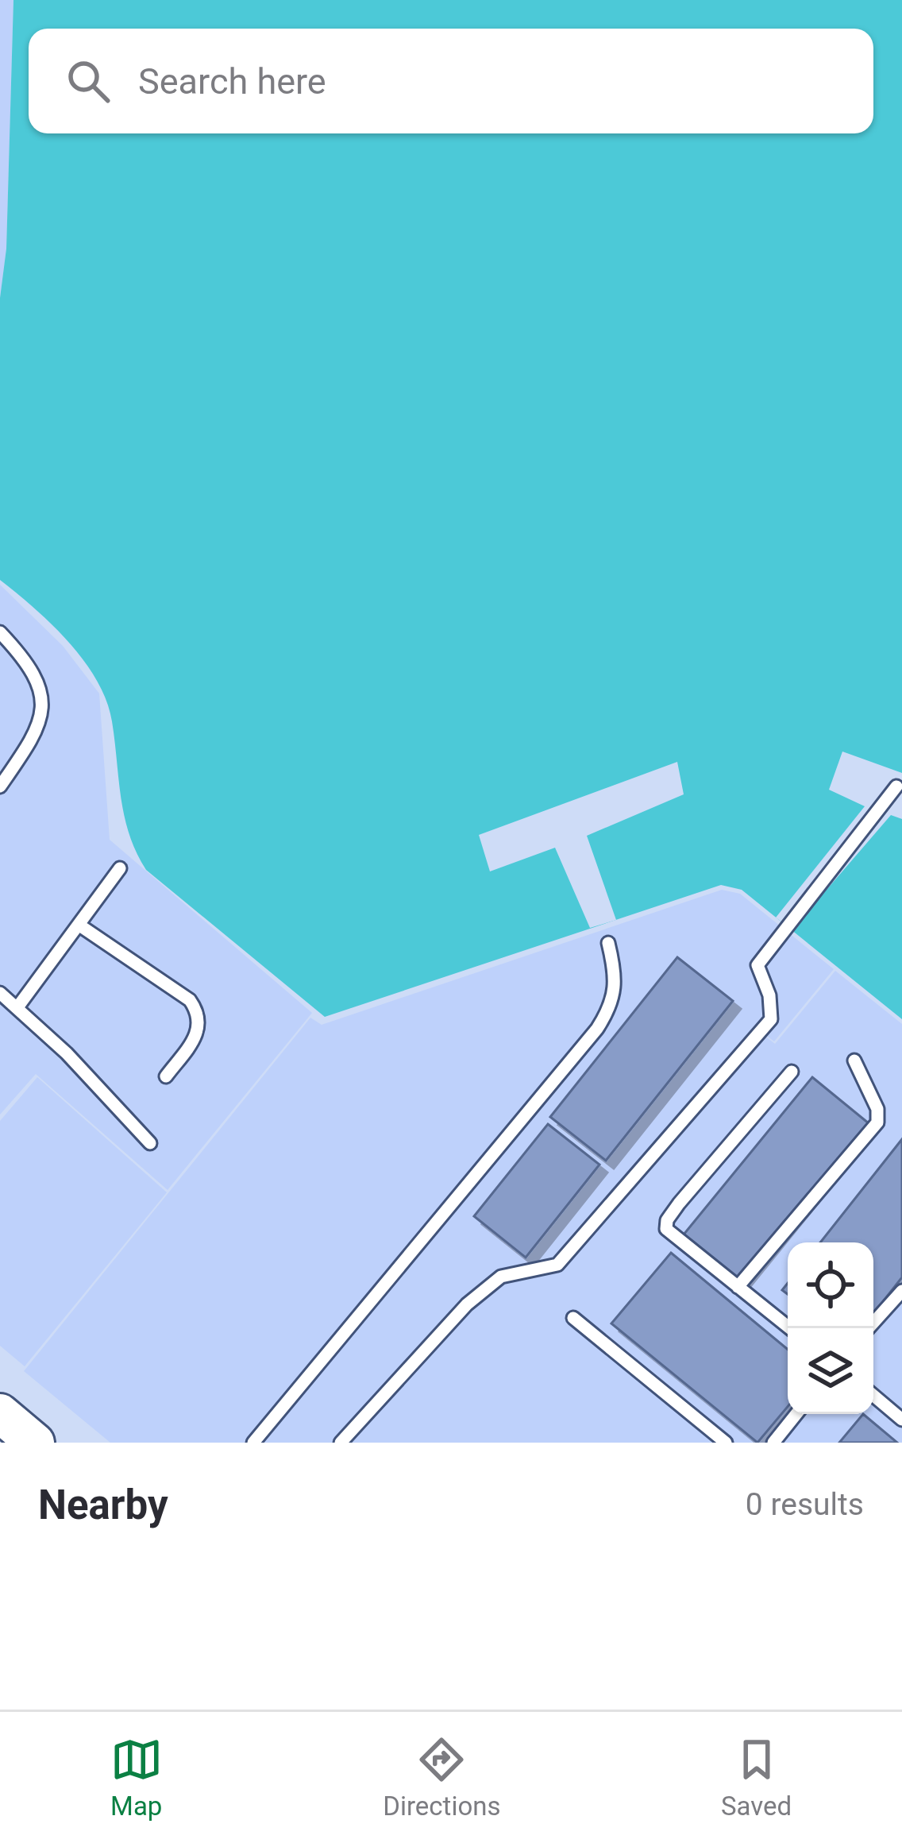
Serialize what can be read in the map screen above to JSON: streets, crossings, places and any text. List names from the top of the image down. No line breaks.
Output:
{"page":{"search":"Search here","heading":["Nearby","0 results"],"nav":["Map","Directions","Saved"]}}
